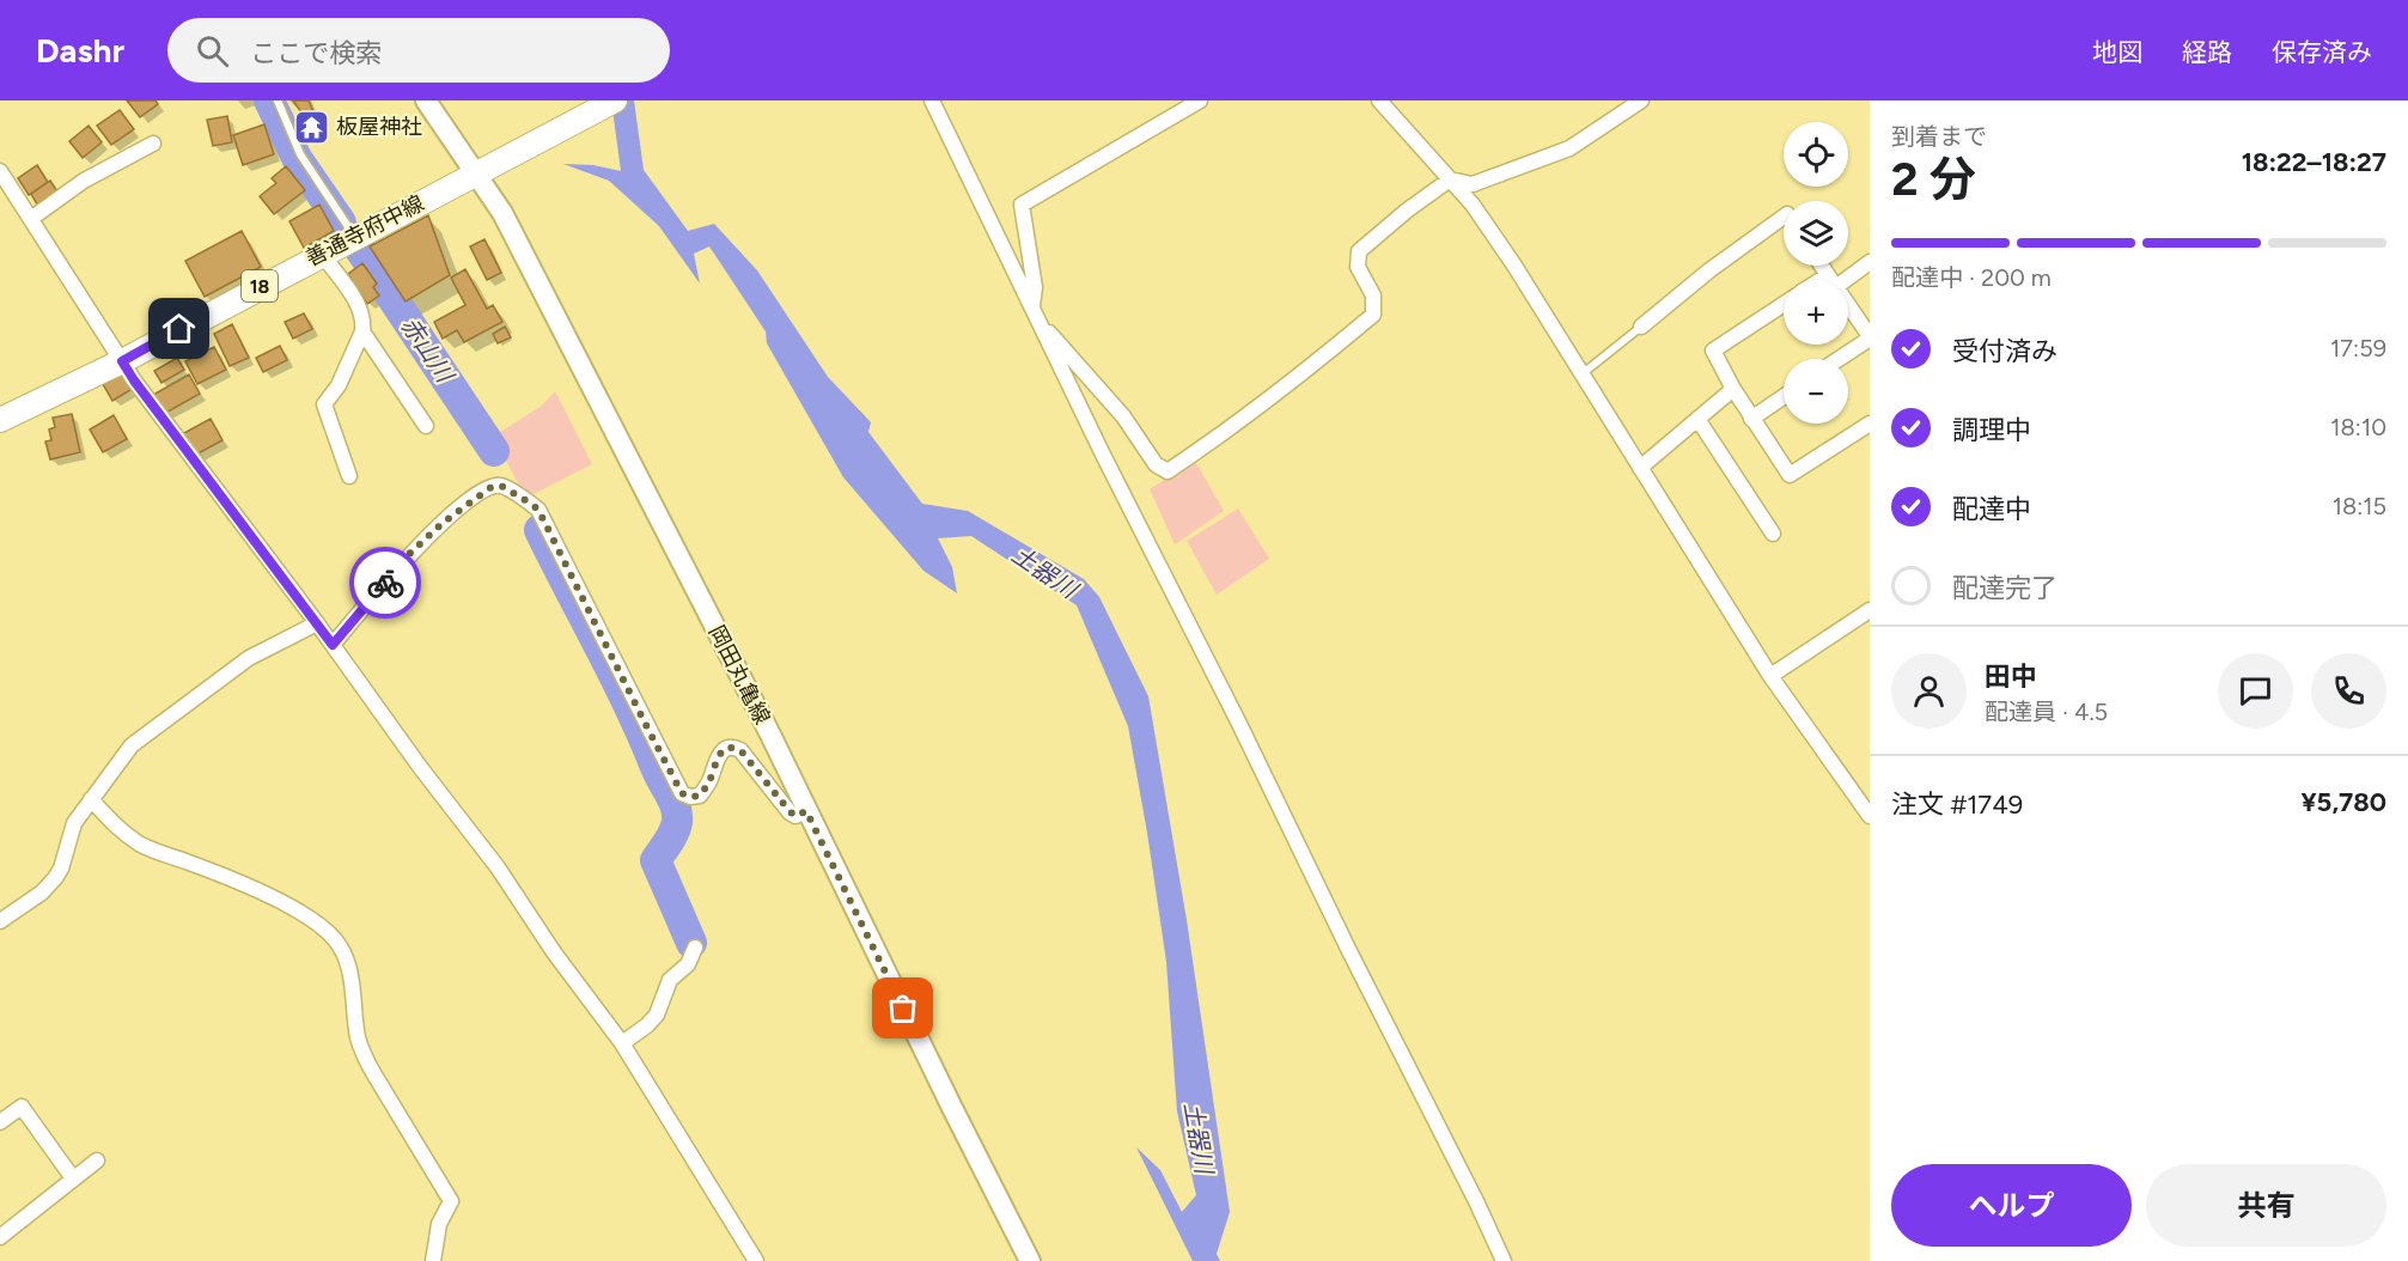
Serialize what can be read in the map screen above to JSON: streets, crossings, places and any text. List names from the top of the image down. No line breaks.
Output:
{"streets":{"main road":["善通寺府中線","18","岡田丸亀線"]},"crossings":[["善通寺府中線","岡田丸亀線"]],"water":["赤山川","土器川"],"places":{"temple":["板屋神社"]},"page":{"header":"Dashr","search":"ここで検索","nav":["地図","経路","保存済み"],"heading":["2 分","到着まで","18:22–18:27"],"panel":["田中","配達員 · 4.5","注文 #1749","¥5,780"],"map_buttons":["+","−"],"bar":"配達中 · 200 m","list":[["受付済み","17:59"],["調理中","18:10"],["配達中","18:15"],"配達完了"],"buttons":["ヘルプ","共有"]}}
